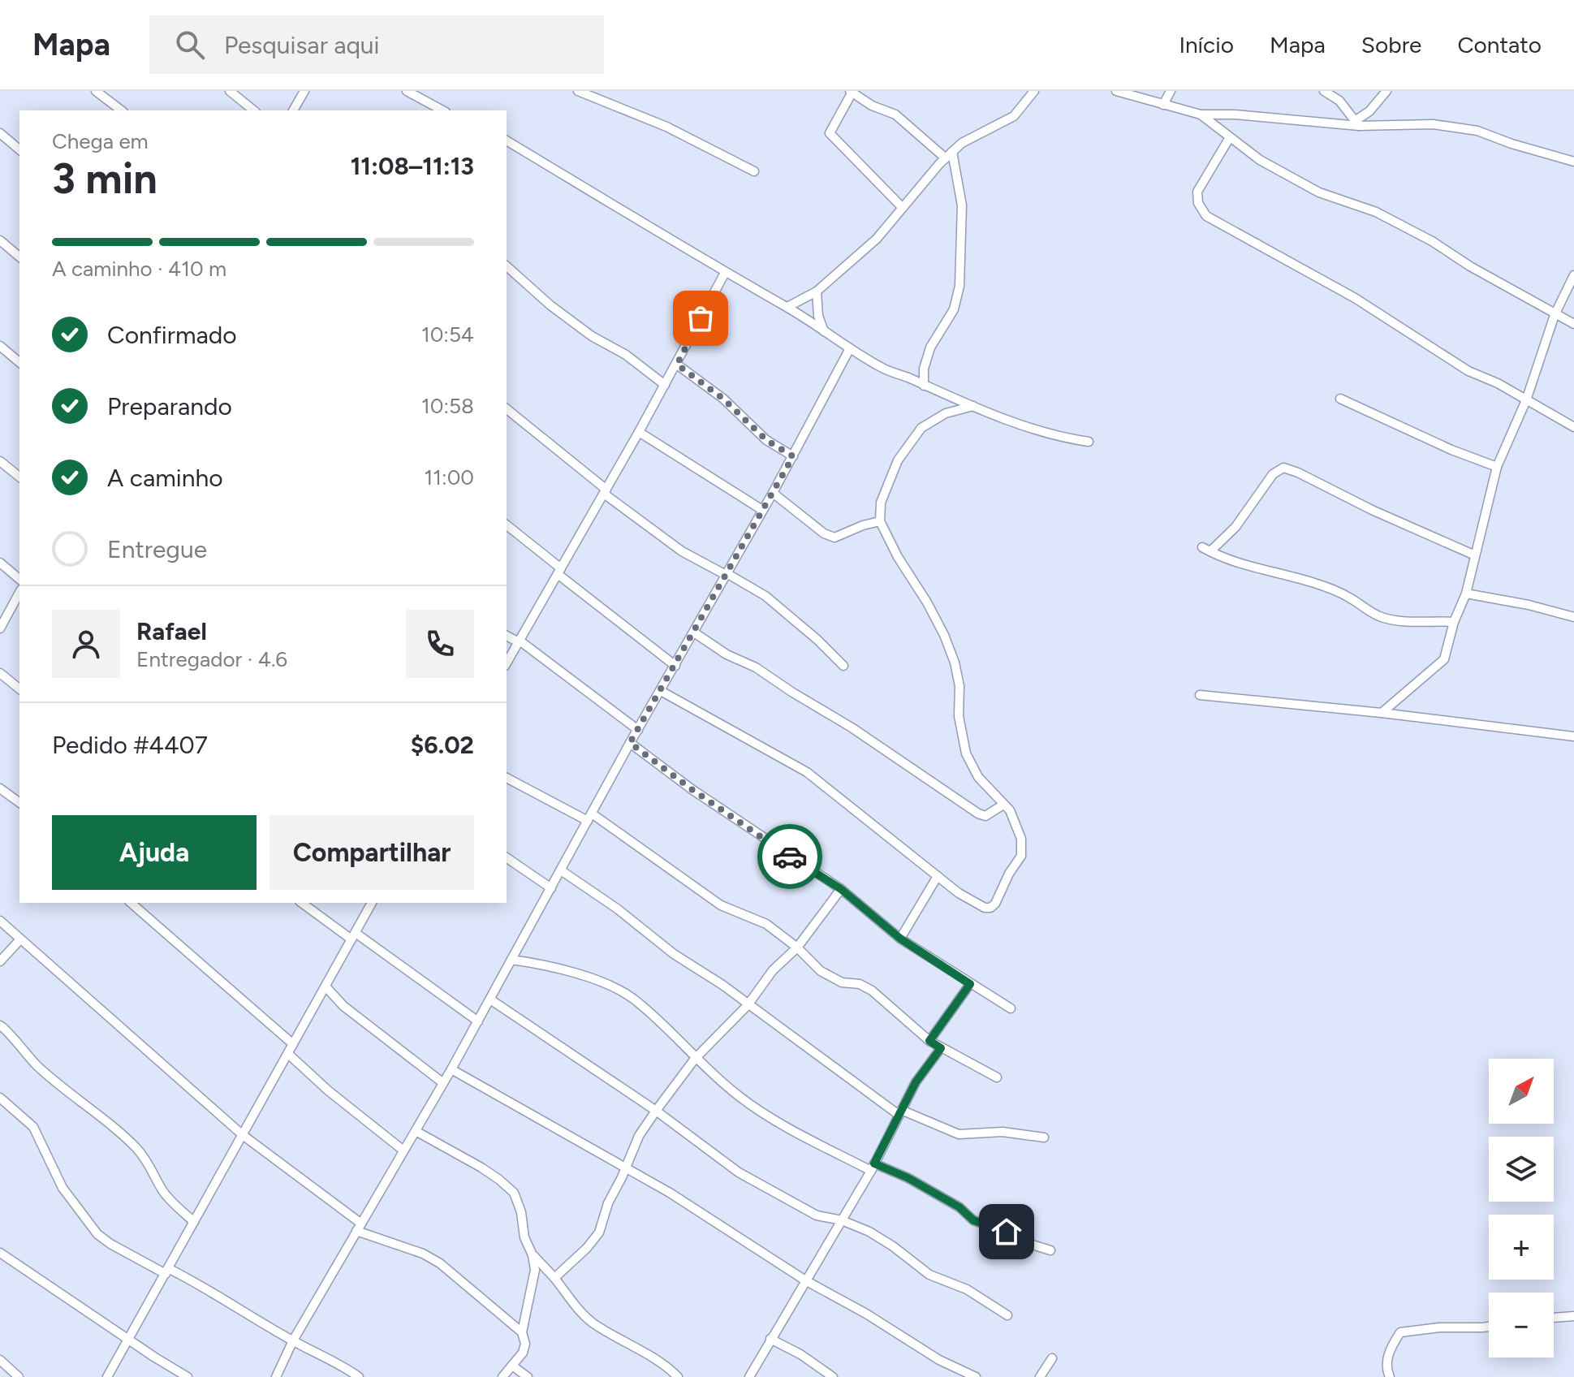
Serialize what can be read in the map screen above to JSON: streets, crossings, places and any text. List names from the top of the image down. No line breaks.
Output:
{"north":"top right","page":{"header":"Mapa","search":"Pesquisar aqui","nav":["Início","Mapa","Sobre","Contato"],"heading":["3 min","Chega em","11:08–11:13"],"panel":["Rafael","Entregador · 4.6","Pedido #4407","$6.02"],"bar":"A caminho · 410 m","list":[["Confirmado","10:54"],["Preparando","10:58"],["A caminho","11:00"],"Entregue"],"buttons":["Ajuda","Compartilhar"],"map_buttons":["+","−"]}}
